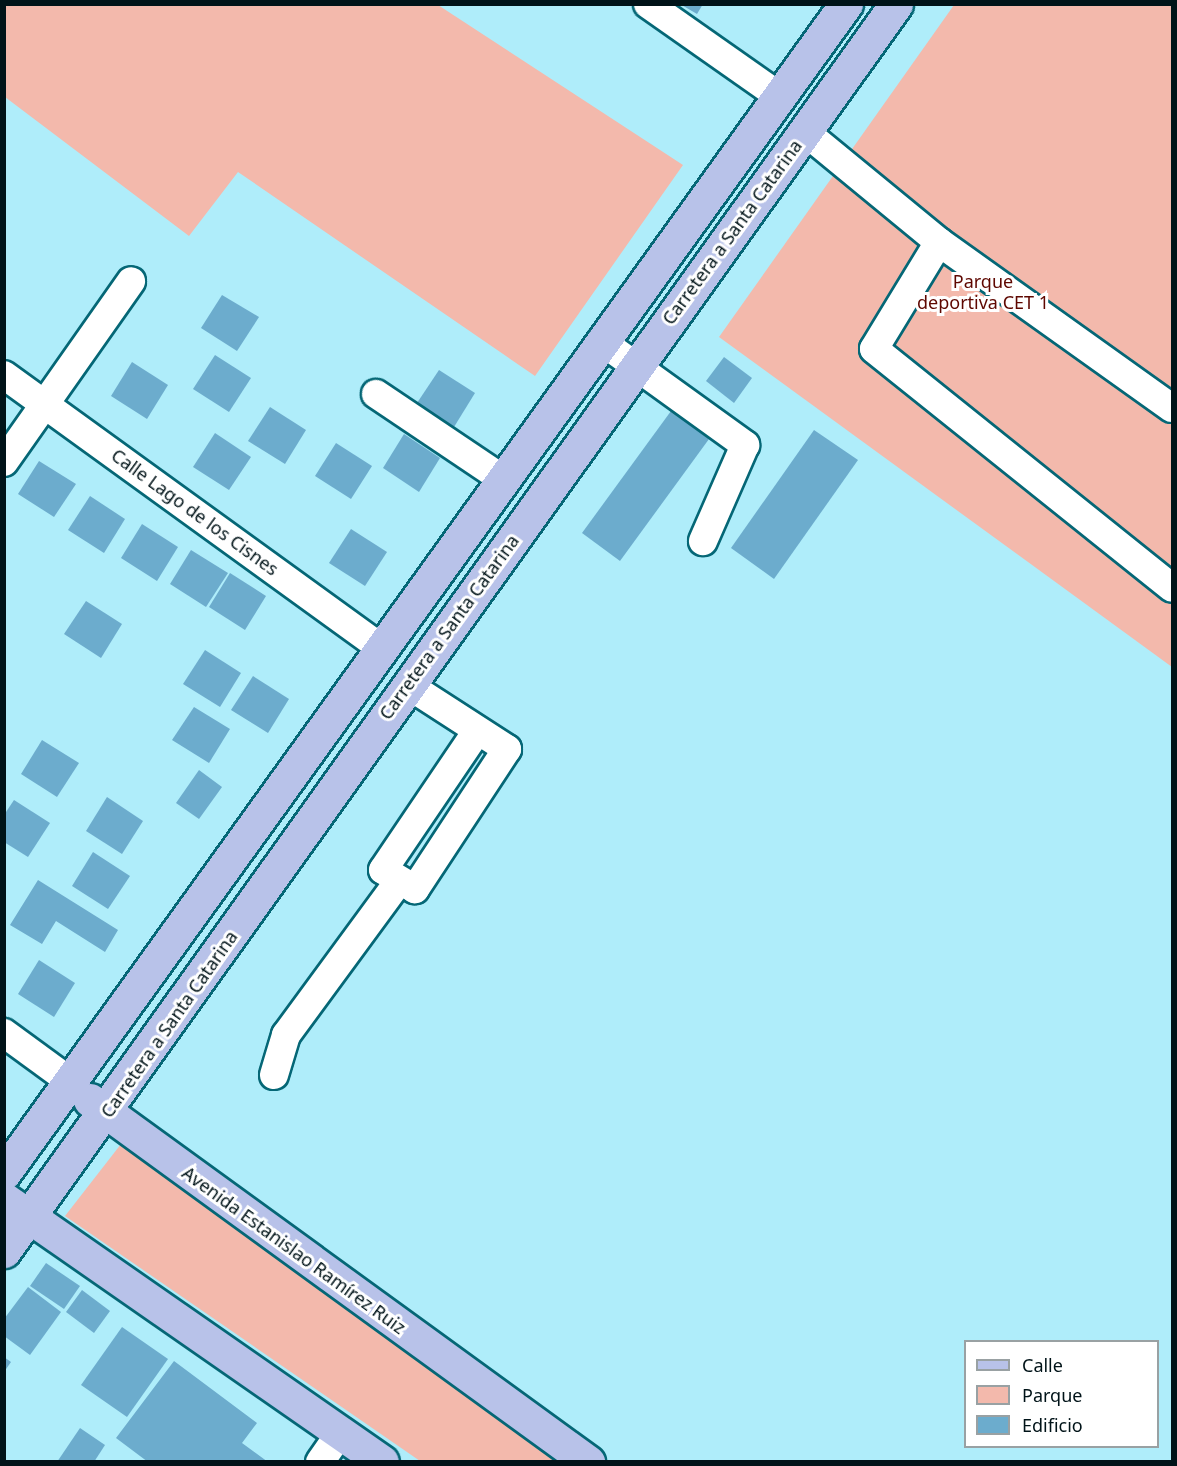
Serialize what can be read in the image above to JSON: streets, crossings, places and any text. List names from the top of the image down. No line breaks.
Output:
{"streets":{"main road":["Carretera a Santa Catarina","Avenida Estanislao Ramírez Ruiz"],"street":["Calle Lago de los Cisnes"]},"crossings":[["Carretera a Santa Catarina","Avenida Estanislao Ramírez Ruiz"]],"parks":["Parque deportiva CET 1"],"legend":["Calle","Parque","Edificio"]}
